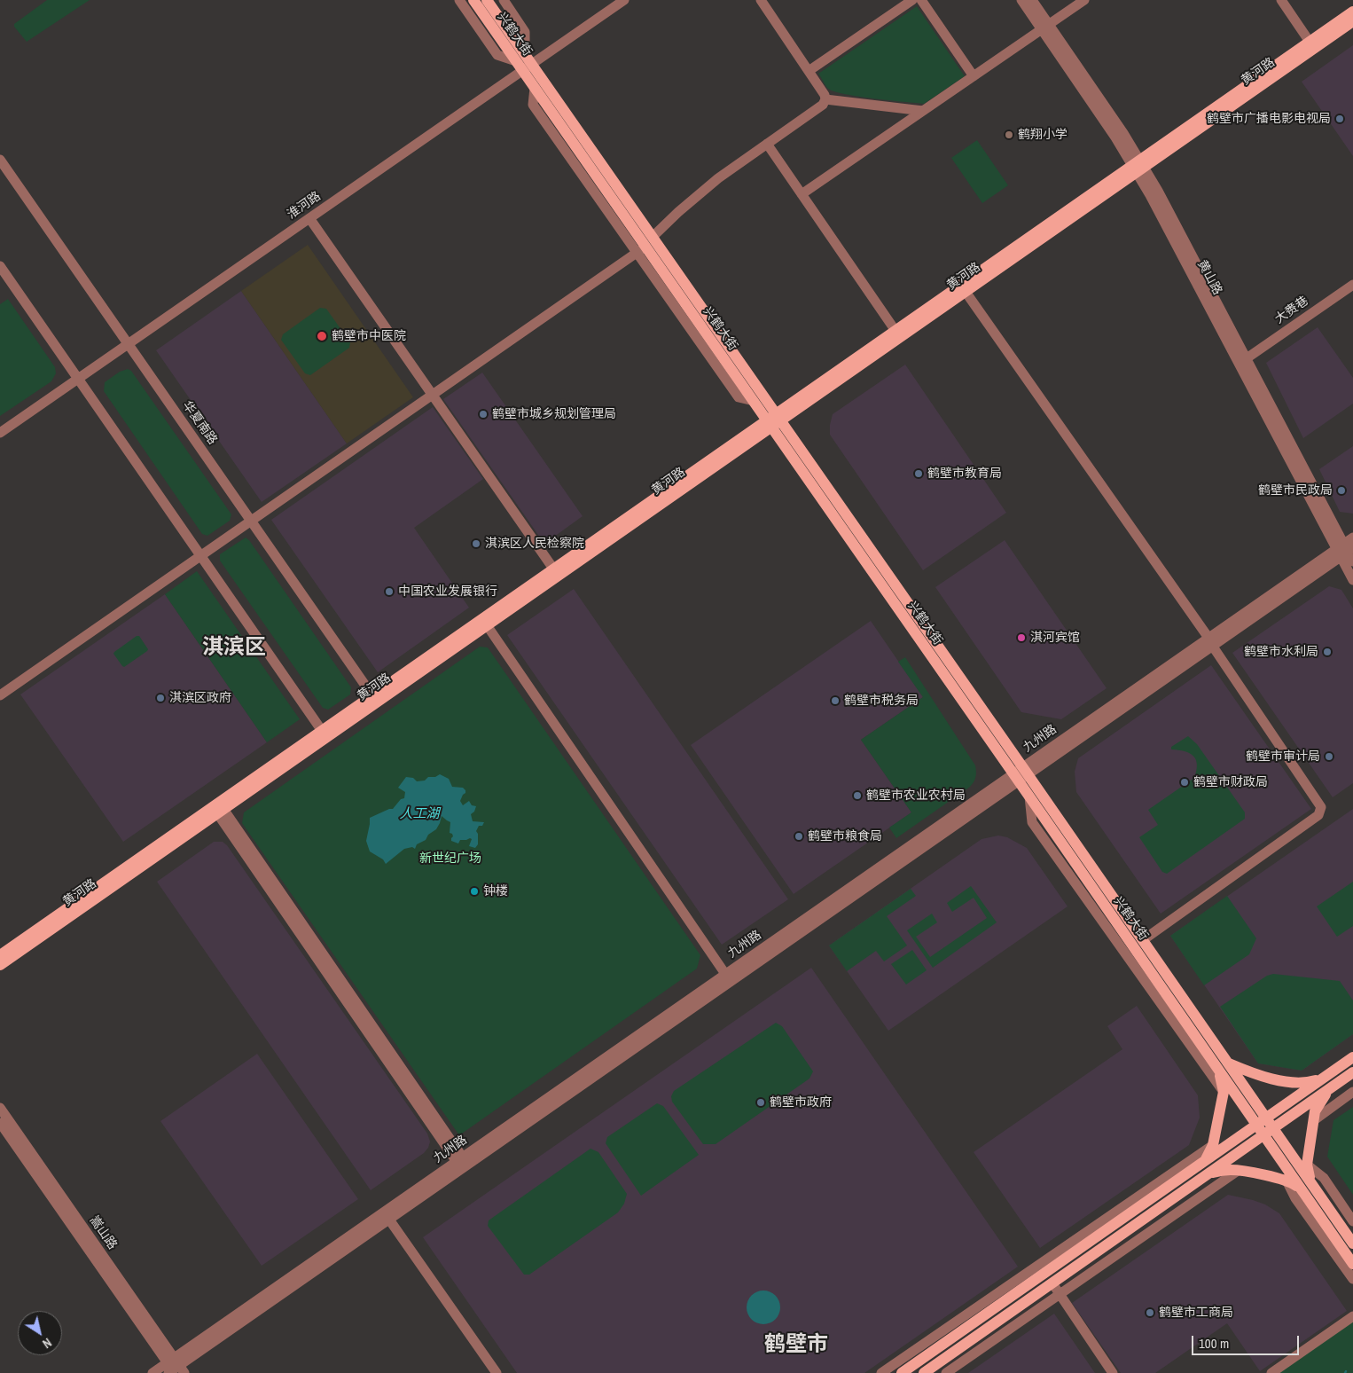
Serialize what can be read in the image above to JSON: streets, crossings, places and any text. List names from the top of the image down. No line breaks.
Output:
{"streets":{"main road":["兴鹤大街","黄河路"],"street":["淮河路","黄山路","大赉巷","华夏南路","九州路","嵩山路"]},"crossings":[["兴鹤大街","黄河路"],["兴鹤大街","淮河路"],["兴鹤大街","九州路"],["黄河路","黄山路"],["黄河路","华夏南路"],["淮河路","华夏南路"],["黄山路","大赉巷"],["黄山路","九州路"],["九州路","嵩山路"]],"districts":["淇滨区","鹤壁市"],"water":["人工湖"],"parks":["新世纪广场"],"places":["鹤壁市广播电影电视局","鹤翔小学","鹤壁市中医院","鹤壁市城乡规划管理局","鹤壁市教育局","鹤壁市民政局","淇滨区人民检察院","中国农业发展银行","淇河宾馆","鹤壁市水利局","淇滨区政府","鹤壁市税务局","鹤壁市审计局","鹤壁市财政局","鹤壁市农业农村局","鹤壁市粮食局","钟楼","鹤壁市政府","鹤壁市工商局"],"scale_bar":"100 m","north":"bottom right"}
